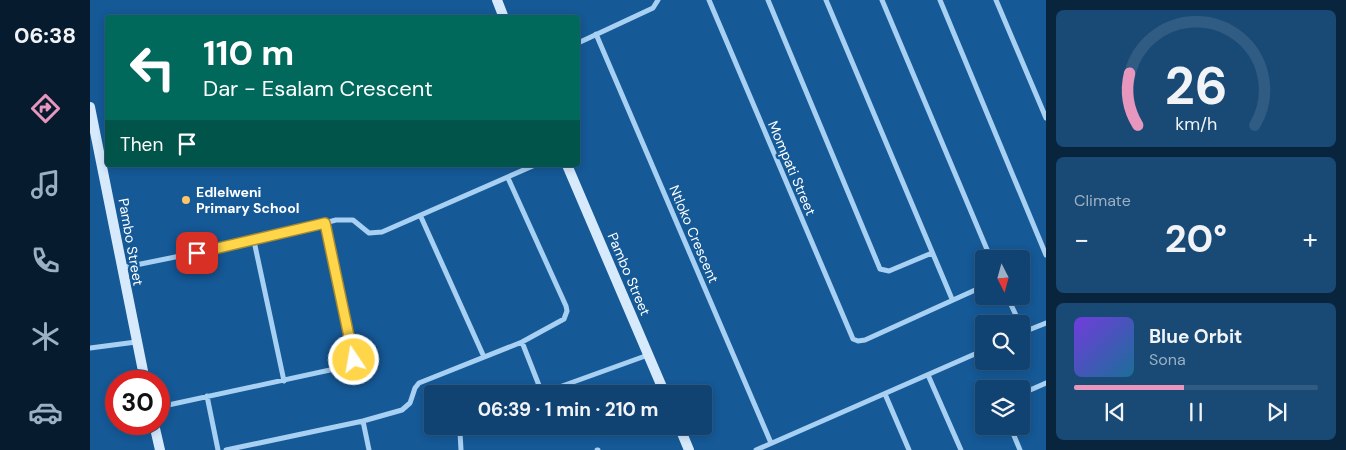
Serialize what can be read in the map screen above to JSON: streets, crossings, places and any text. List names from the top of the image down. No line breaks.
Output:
{"streets":{"street":["Mompati Street","Ntloko Crescent","Pambo Street"]},"places":["Edlelweni Primary School"],"north":"bottom","page":{"tabs":"06:38","turn":["110 m","Dar - Esalam Crescent"],"then":"Then","tile":"Climate","heat":["−","20°","+"],"song":["Blue Orbit","Sona"],"limit":"30","trip":"06:39 · 1 min · 210 m","gauge":["26","km/h"]}}
